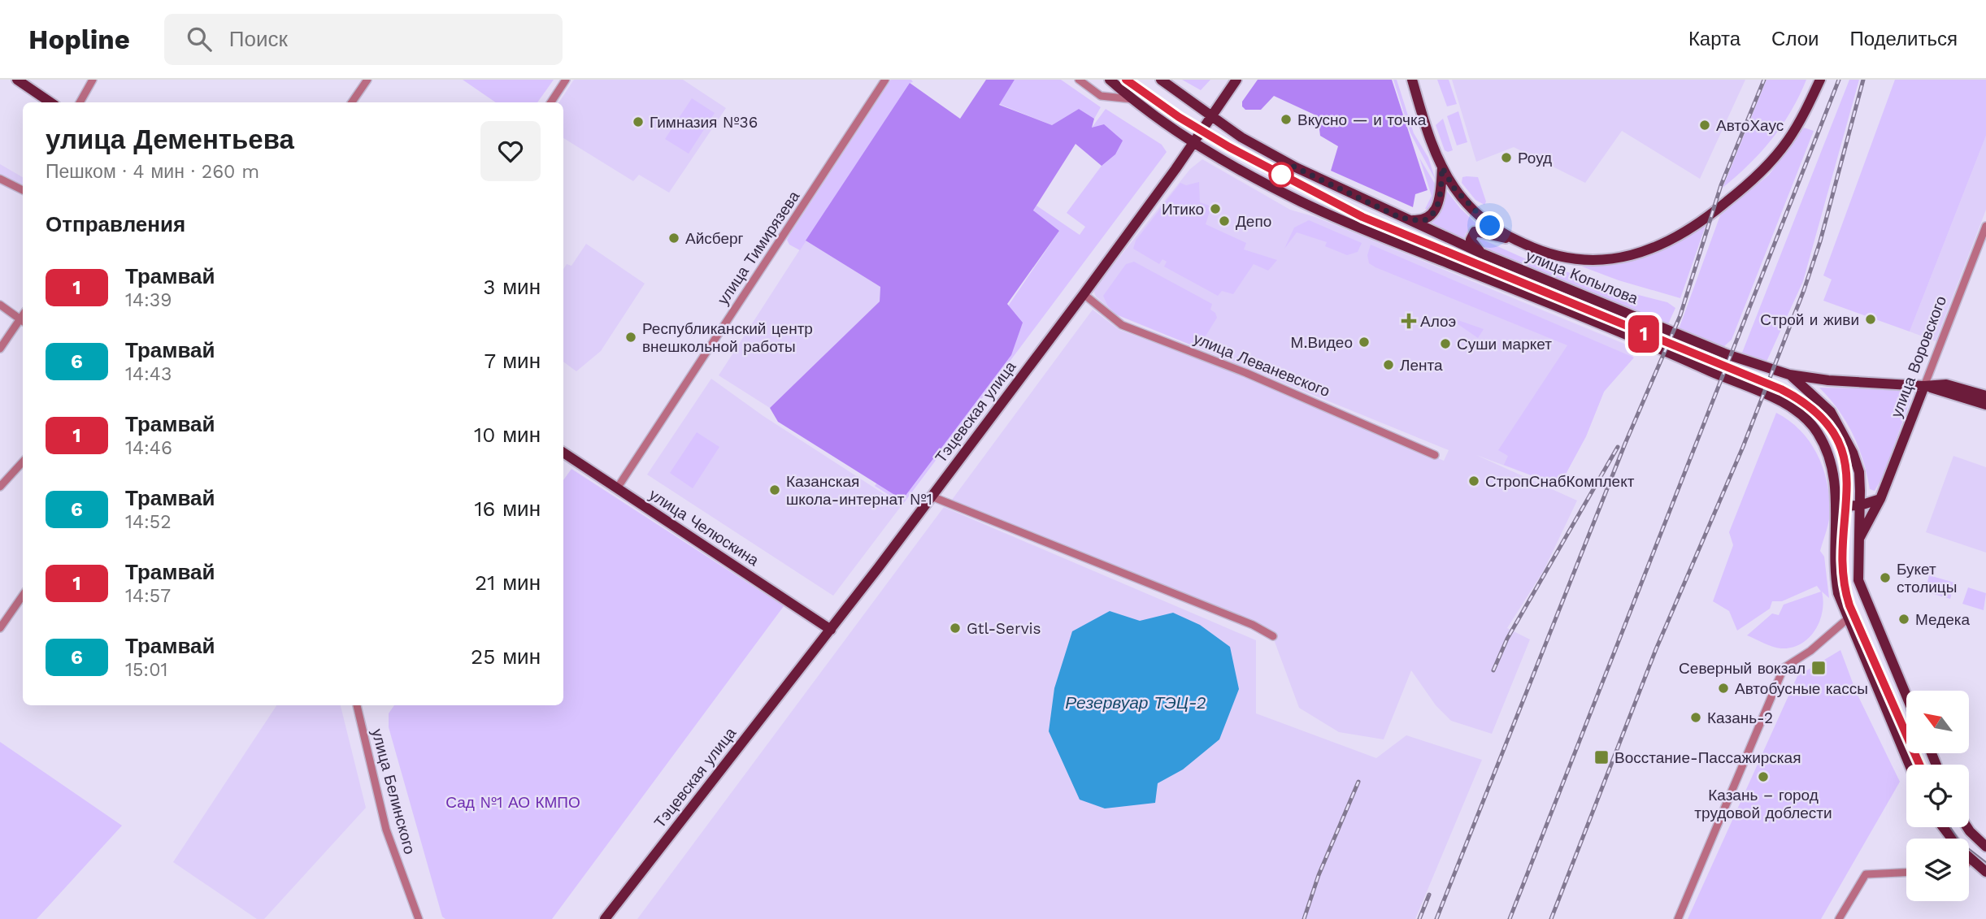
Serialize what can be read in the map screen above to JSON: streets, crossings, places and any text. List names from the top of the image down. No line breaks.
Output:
{"streets":{"main road":["улица Копылова","улица Воровского","Тэцевская улица","улица Челюскина"],"street":["улица Тимирязева","улица Леваневского","улица Белинского"]},"crossings":[["улица Тимирязева","улица Челюскина"],["улица Копылова","Тэцевская улица"],["улица Леваневского","Тэцевская улица"],["Тэцевская улица","улица Челюскина"]],"water":["Резервуар ТЭЦ-2"],"parks":["Сад №1 АО КМПО"],"places":{"other":["Вкусно — и точка","Гимназия №36","АвтоХаус","Роуд","Итико","Депо","Айсберг","Строй и живи","Республиканский центр внешкольной работы","М.Видео","Суши маркет","Лента","СтропСнабКомплект","Казанская школа-интернат №1","Букет столицы","Медека","Gtl-Servis","Автобусные кассы","Казань-2","Казань – город трудовой доблести"],"health":["Алоэ"],"transit":["Северный вокзал","Восстание-Пассажирская"]},"lines":["tram line 1"],"north":"top left","page":{"header":"Hopline","search":"Поиск","nav":["Карта","Слои","Поделиться"],"on_map":"1","heading":[["улица Дементьева","Пешком · 4 мин · 260 m"],"Отправления"],"list":[{"mark":"1","name":"Трамвай","note":"14:39","value":"3 мин"},{"mark":"6","name":"Трамвай","note":"14:43","value":"7 мин"},{"mark":"1","name":"Трамвай","note":"14:46","value":"10 мин"},{"mark":"6","name":"Трамвай","note":"14:52","value":"16 мин"},{"mark":"1","name":"Трамвай","note":"14:57","value":"21 мин"},{"mark":"6","name":"Трамвай","note":"15:01","value":"25 мин"}]}}
